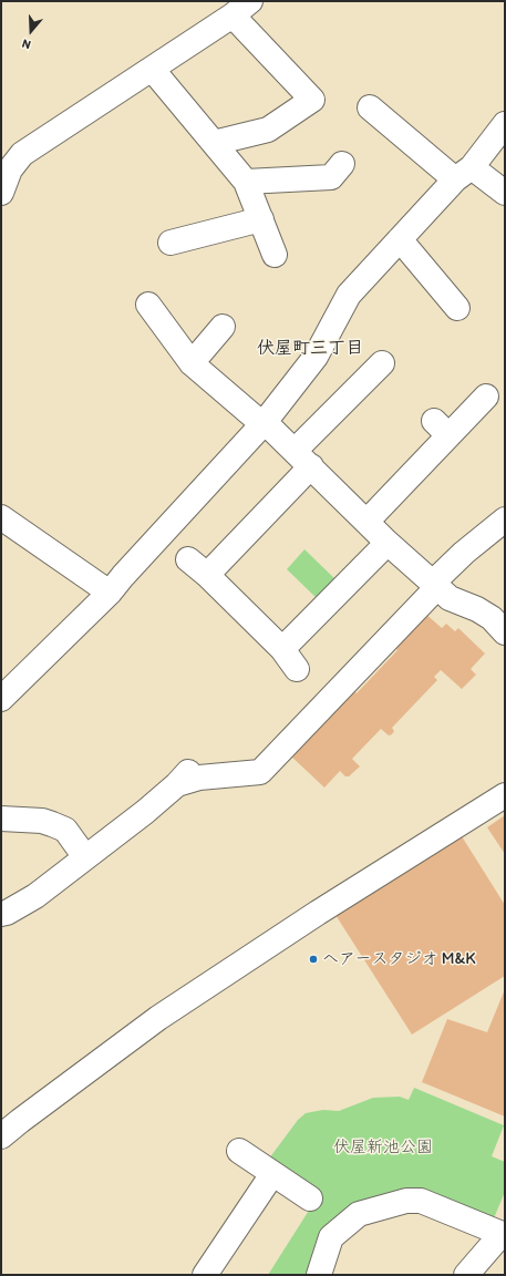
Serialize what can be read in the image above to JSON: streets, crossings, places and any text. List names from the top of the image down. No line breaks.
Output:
{"districts":["伏屋町三丁目"],"parks":["伏屋新池公園"],"places":["ヘアースタジオ M&K"],"north":"bottom"}
